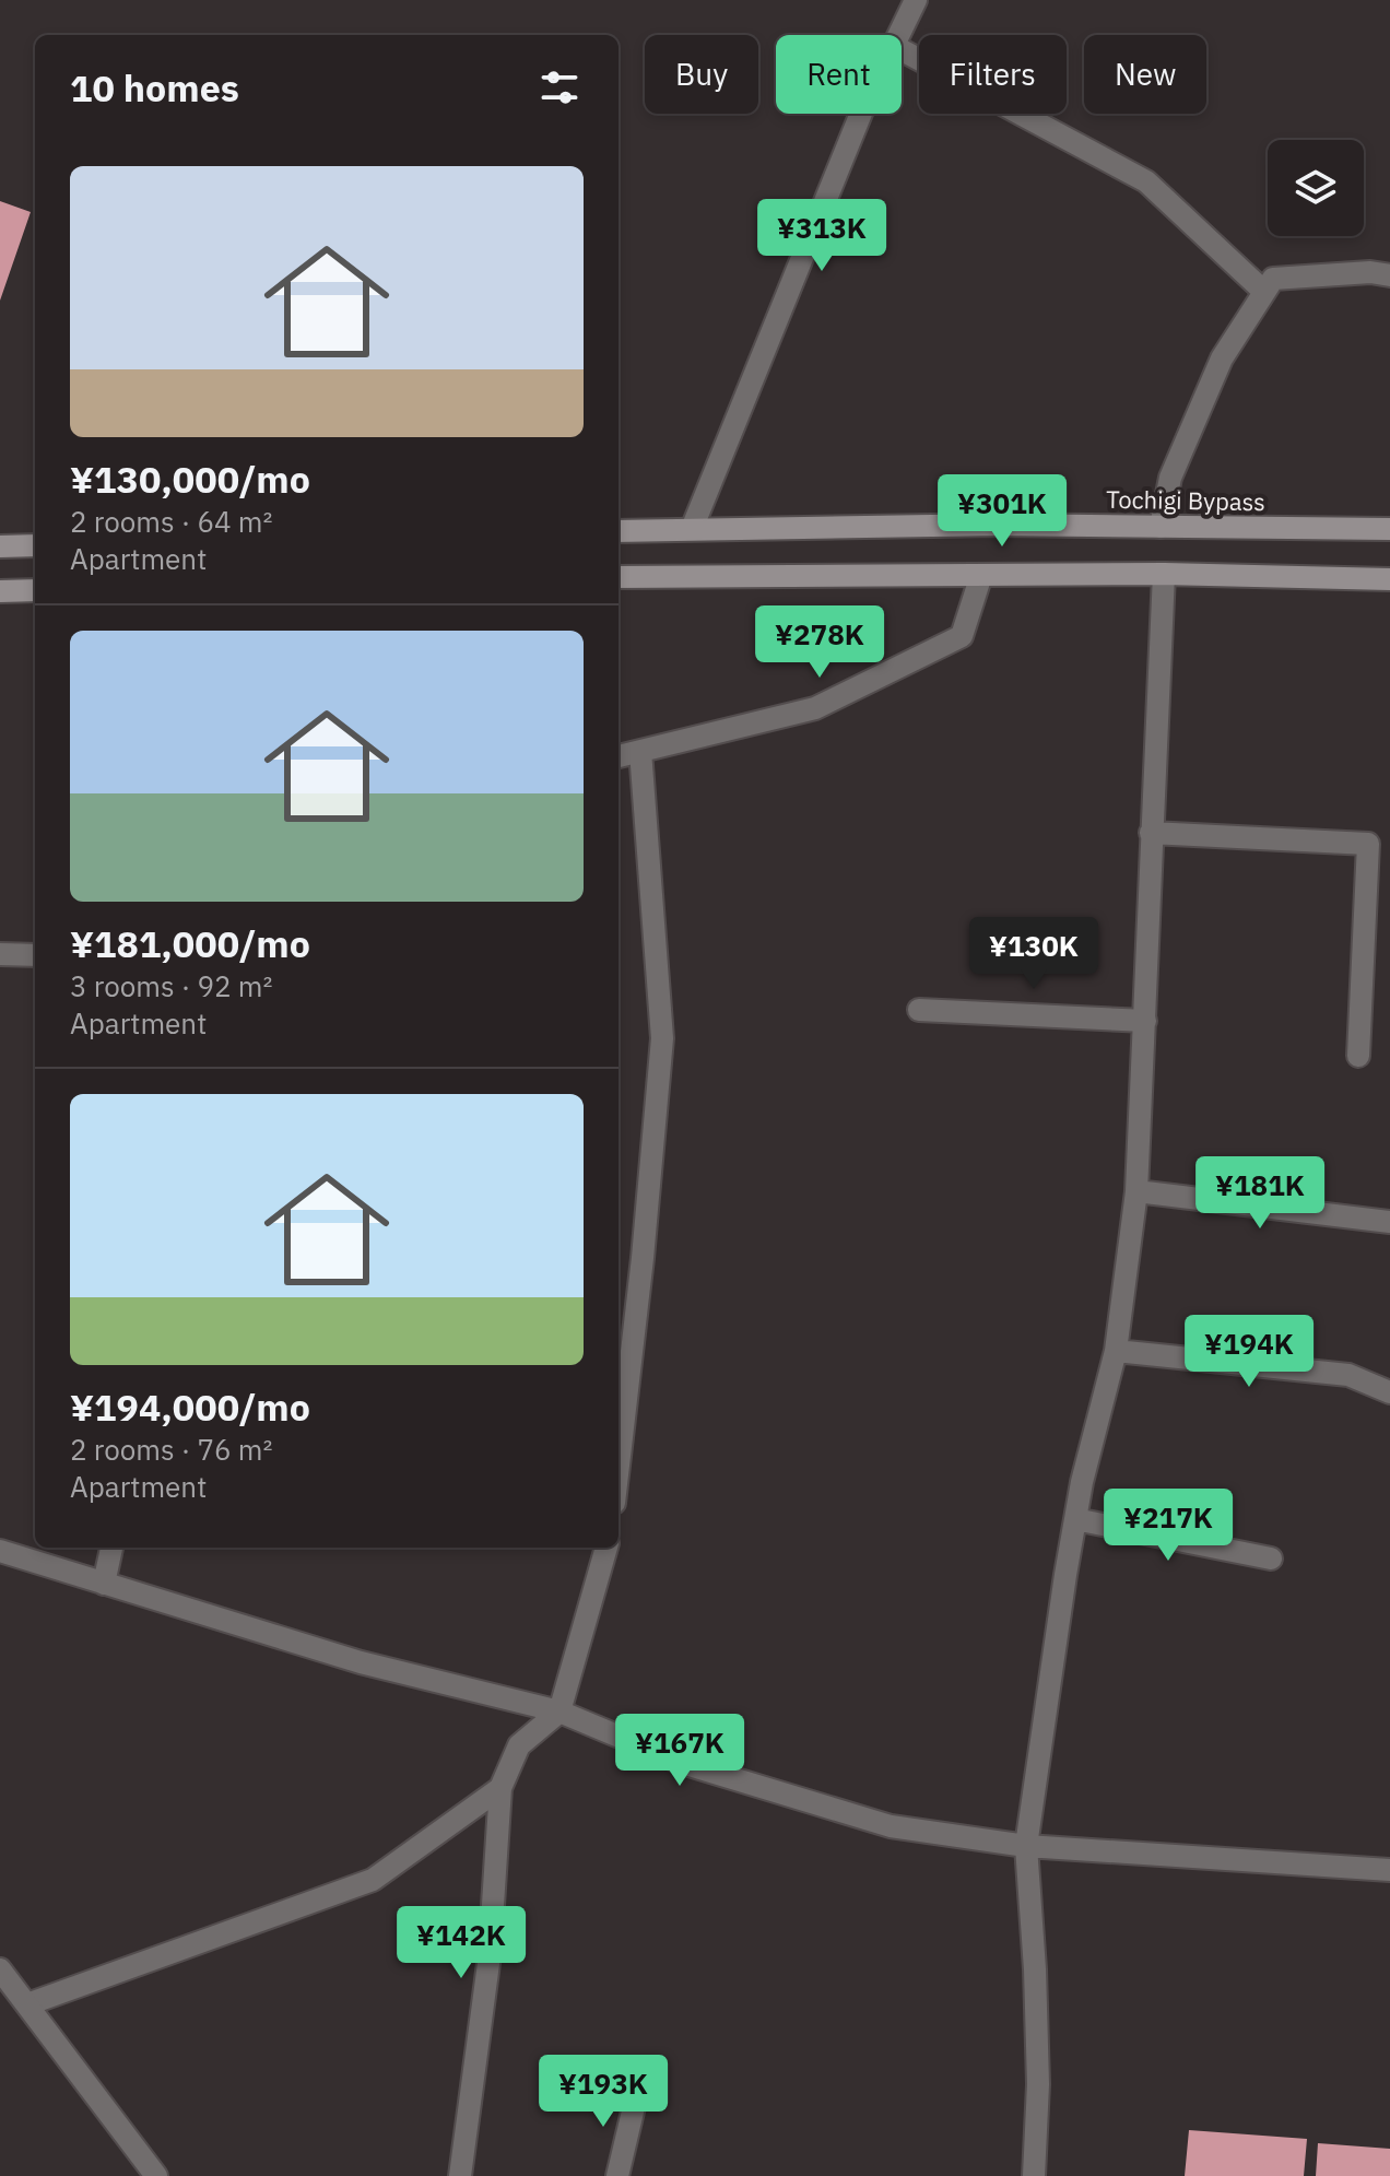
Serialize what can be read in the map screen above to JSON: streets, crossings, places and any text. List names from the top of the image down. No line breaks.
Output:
{"streets":{"main road":["Tochigi Bypass"]},"page":{"chip":["Buy","Rent","Filters","New"],"heading":"10 homes","list":[{"name":"¥130,000/mo","note":"2 rooms · 64 m² · Apartment"},{"name":"¥181,000/mo","note":"3 rooms · 92 m² · Apartment"},{"name":"¥194,000/mo","note":"2 rooms · 76 m² · Apartment"}],"price":["¥313K","¥301K","¥278K","¥130K","¥181K","¥194K","¥217K","¥167K","¥142K","¥193K"]}}
